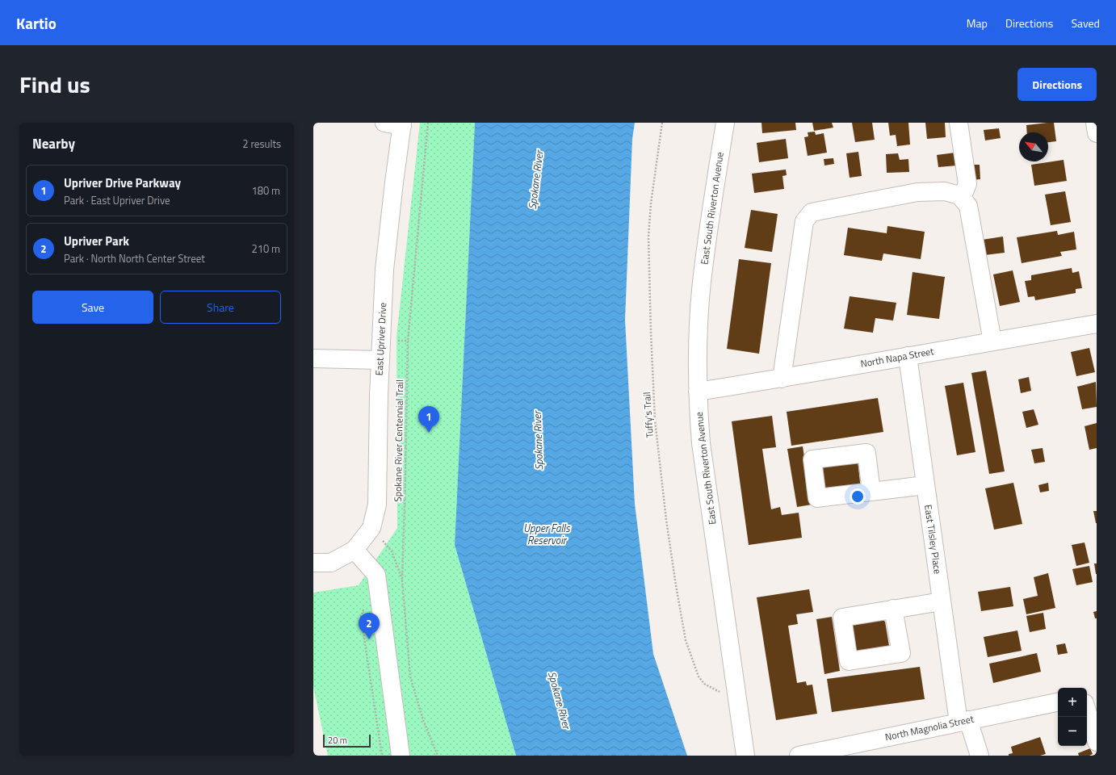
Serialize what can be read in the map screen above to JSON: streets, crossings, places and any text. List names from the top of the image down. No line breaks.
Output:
{"streets":{"street":["East South Riverton Avenue","East Upriver Drive","North Napa Street","East Tilsley Place","North Magnolia Street"],"path":["Tuffy's Trail","Spokane River Centennial Trail"]},"crossings":[["East South Riverton Avenue","North Napa Street"],["North Napa Street","East Tilsley Place"],["East Tilsley Place","North Magnolia Street"]],"water":["Spokane River","Upper Falls Reservoir"],"scale_bar":"20 m","north":"top left","page":{"header":"Kartio","nav":["Map","Directions","Saved"],"title":"Find us","buttons":["Directions",["Save","Share"]],"heading":["Nearby","2 results"],"list":[{"mark":"1","name":"Upriver Drive Parkway","note":"Park · East Upriver Drive","value":"180 m"},{"mark":"2","name":"Upriver Park","note":"Park · North North Center Street","value":"210 m"}],"pins":["1","2"],"map_buttons":["+","−"],"scale":"20 m"}}
